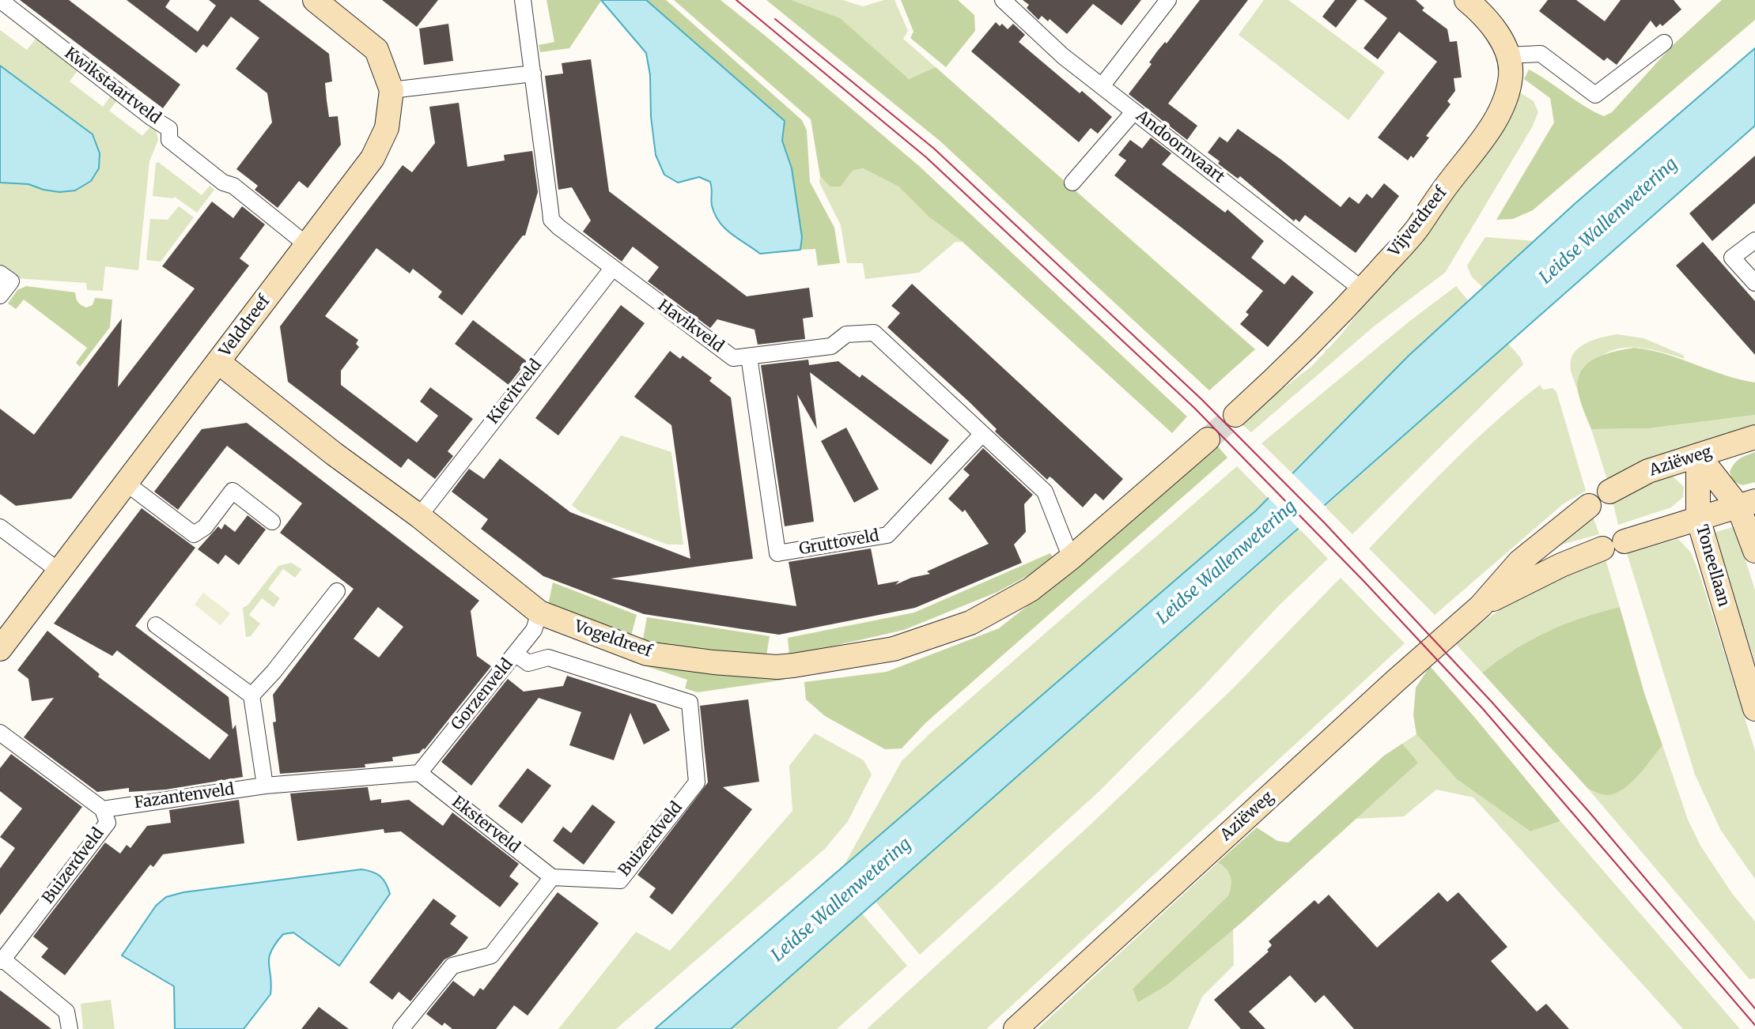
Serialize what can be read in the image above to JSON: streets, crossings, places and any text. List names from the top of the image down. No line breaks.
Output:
{"streets":{"street":["Kwikstaartveld","Andoornvaart","Vijverdreef","Velddreef","Havikveld","Kievitveld","Aziëweg","Gruttoveld","Toneellaan","Vogeldreef","Gorzenveld","Fazantenveld","Eksterveld","Buizerdveld"]},"crossings":[["Kwikstaartveld","Velddreef"],["Andoornvaart","Vijverdreef"],["Velddreef","Vogeldreef"],["Havikveld","Kievitveld"],["Havikveld","Gruttoveld"],["Havikveld","Vogeldreef"],["Kievitveld","Vogeldreef"],["Aziëweg","Toneellaan"],["Vogeldreef","Gorzenveld"],["Gorzenveld","Fazantenveld"],["Gorzenveld","Eksterveld"],["Gorzenveld","Buizerdveld"],["Fazantenveld","Eksterveld"],["Fazantenveld","Buizerdveld"],["Eksterveld","Buizerdveld"]],"water":["Leidse Wallenwetering"]}
